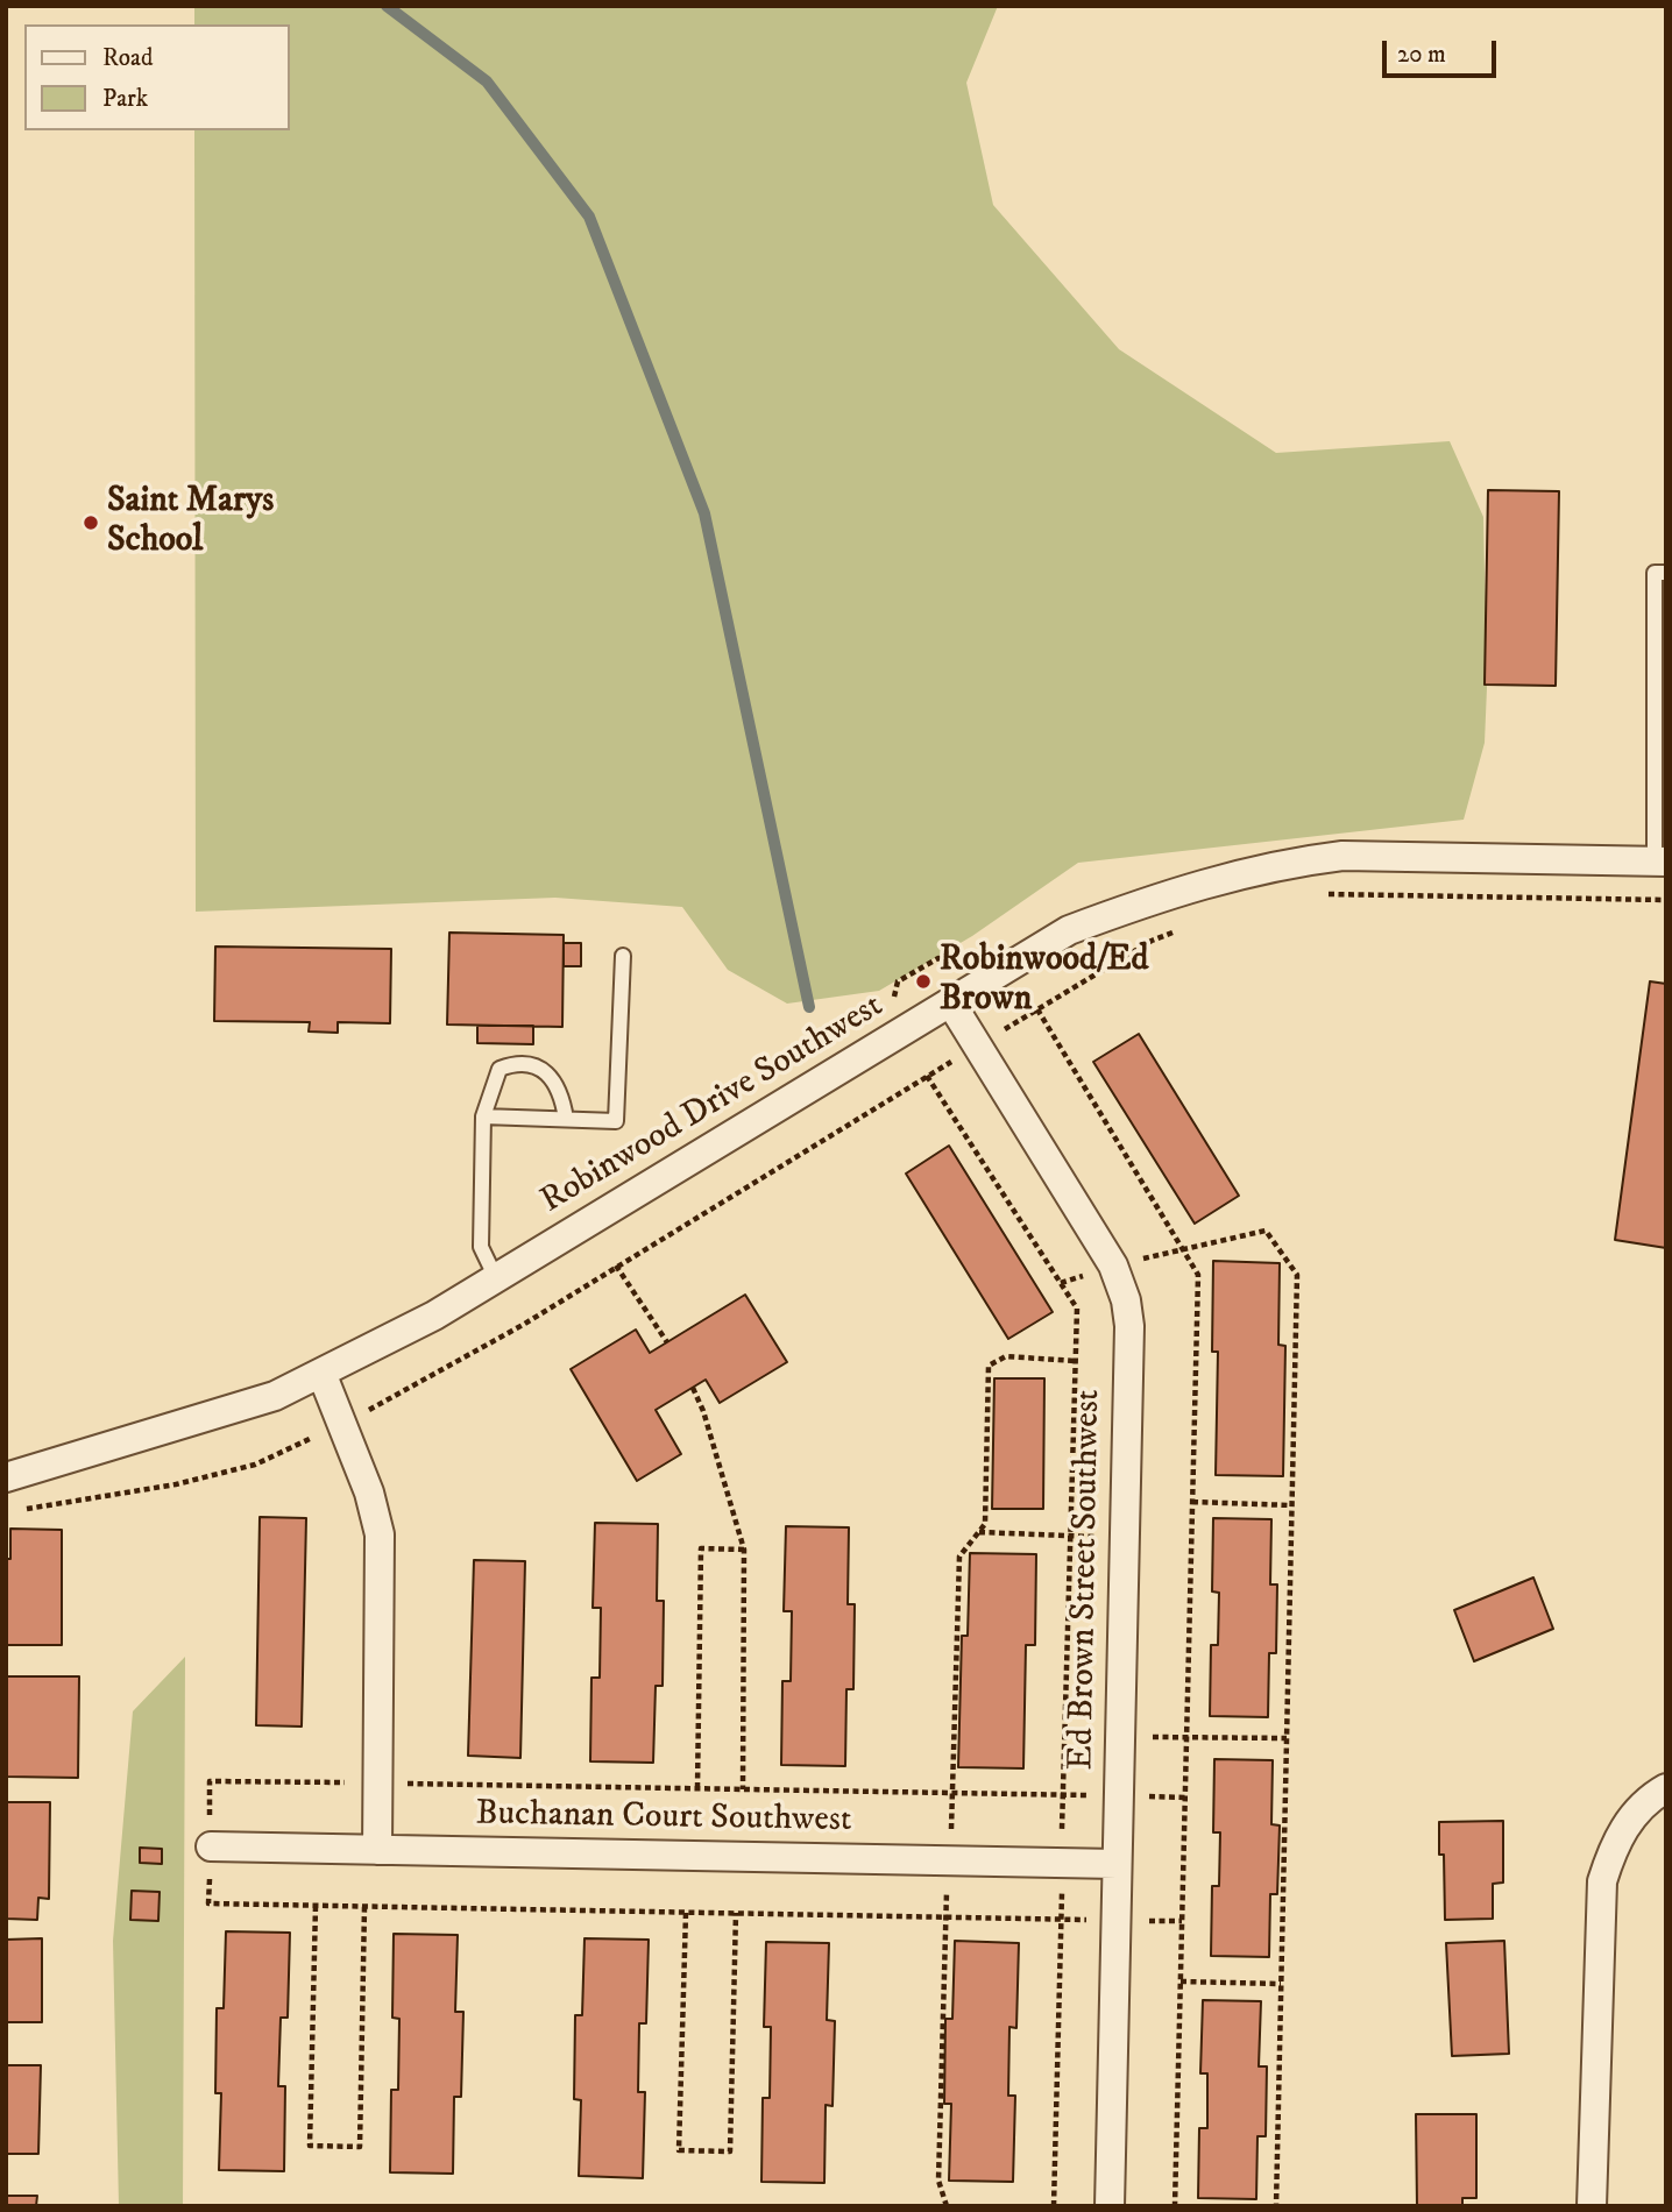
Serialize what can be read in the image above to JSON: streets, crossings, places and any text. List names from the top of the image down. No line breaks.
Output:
{"streets":{"street":["Robinwood Drive Southwest","Ed Brown Street Southwest","Buchanan Court Southwest"]},"crossings":[["Robinwood Drive Southwest","Ed Brown Street Southwest"],["Ed Brown Street Southwest","Buchanan Court Southwest"]],"places":["Saint Marys School","Robinwood/Ed Brown"],"legend":["Road","Park"],"scale_bar":"20 m"}
